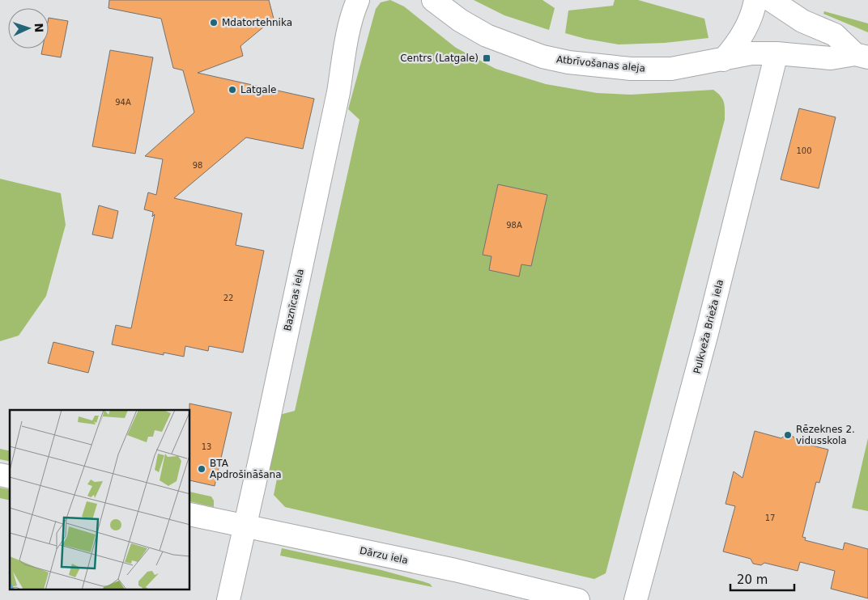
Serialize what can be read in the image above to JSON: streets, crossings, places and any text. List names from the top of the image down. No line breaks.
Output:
{"streets":{"street":["Atbrīvošanas aleja","Baznīcas iela","Pulkveža Brieža iela","Dārzu iela"]},"crossings":[["Atbrīvošanas aleja","Pulkveža Brieža iela"],["Baznīcas iela","Dārzu iela"]],"places":{"other":["Mdatortehnika","Latgale","Rēzeknes 2. vidusskola","BTA Apdrošināšana"],"transit":["Centrs (Latgale)"]},"house_numbers":["94A","100","98","98A","22","13","17"],"scale_bar":"20 m","north":"right"}
